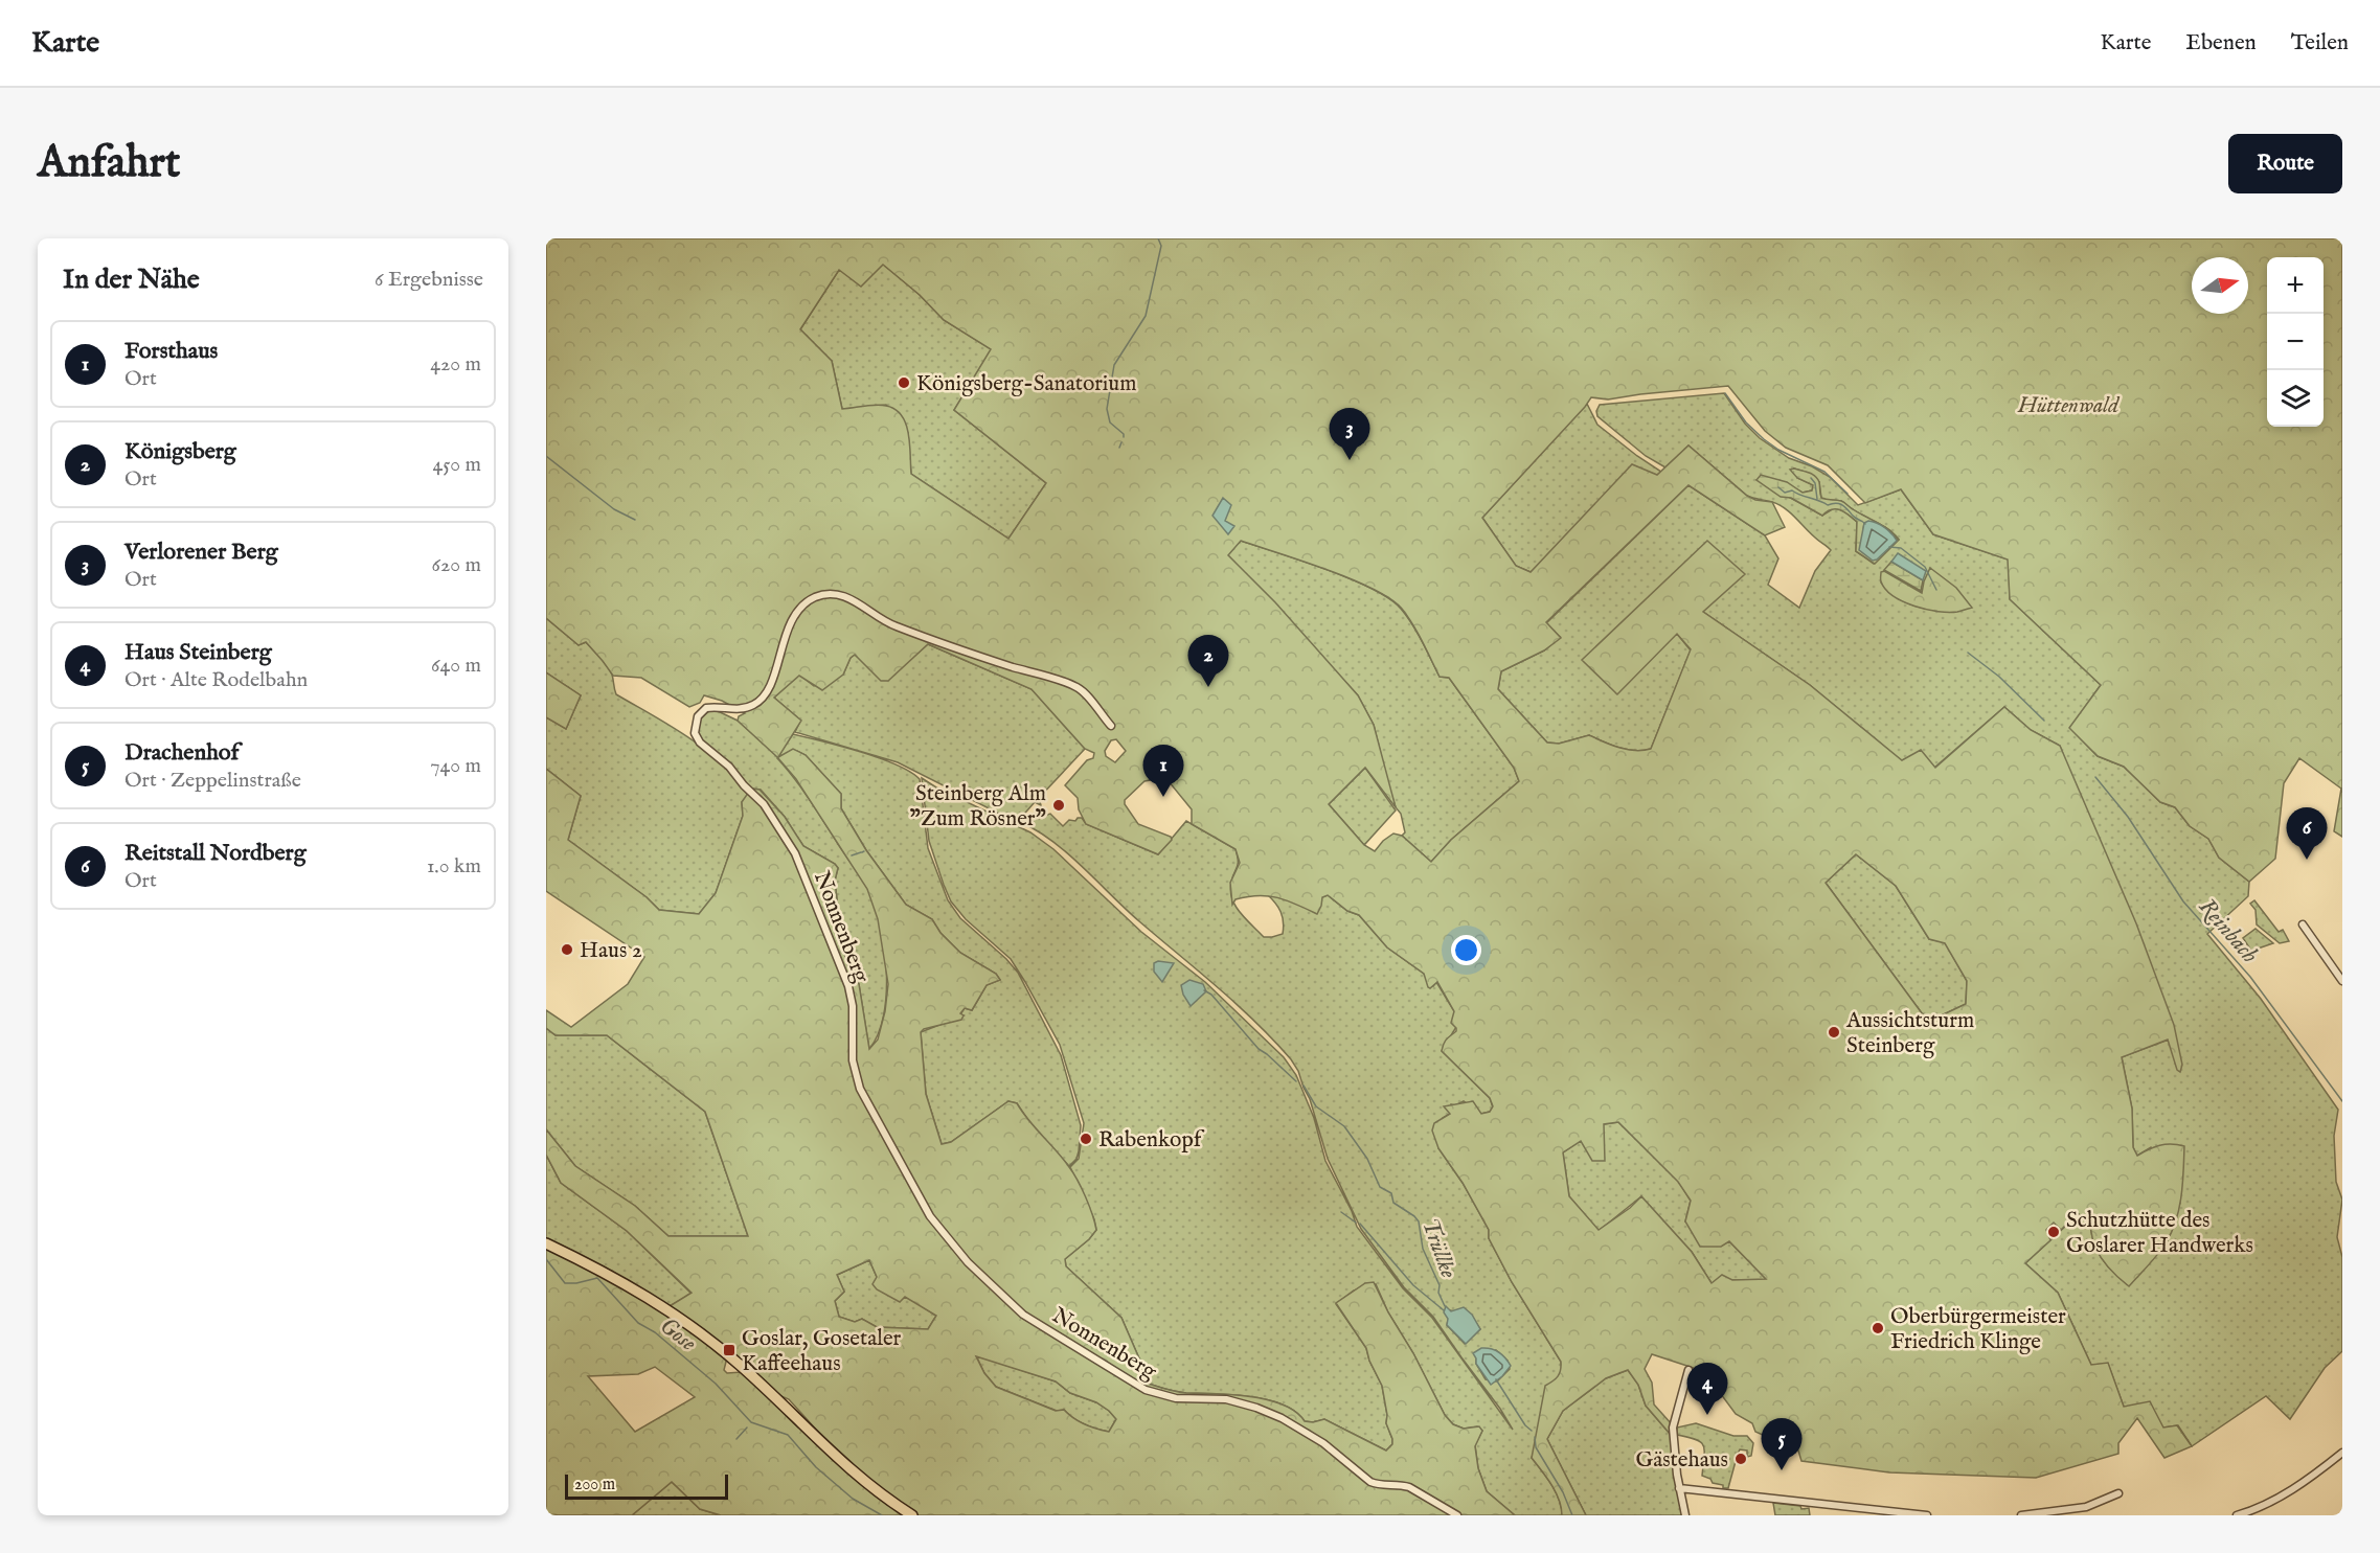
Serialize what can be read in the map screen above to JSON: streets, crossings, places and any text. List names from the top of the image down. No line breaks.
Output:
{"streets":{"street":["Nonnenberg"]},"water":["Reinbach","Trüllke","Gose"],"parks":["Hüttenwald"],"places":{"other":["Königsberg-Sanatorium","Steinberg Alm \"Zum Rösner\"","Haus 2","Aussichtsturm Steinberg","Rabenkopf","Schutzhütte des Goslarer Handwerks","Oberbürgermeister Friedrich Klinge","Gästehaus"],"transit":["Goslar, Gosetaler Kaffeehaus"]},"scale_bar":"200 m","north":"right","page":{"header":"Karte","nav":["Karte","Ebenen","Teilen"],"buttons":"Route","title":"Anfahrt","heading":["In der Nähe","6 Ergebnisse"],"map_buttons":["+","−"],"list":[{"mark":"1","name":"Forsthaus","note":"Ort","value":"420 m"},{"mark":"2","name":"Königsberg","note":"Ort","value":"450 m"},{"mark":"3","name":"Verlorener Berg","note":"Ort","value":"620 m"},{"mark":"4","name":"Haus Steinberg","note":"Ort · Alte Rodelbahn","value":"640 m"},{"mark":"5","name":"Drachenhof","note":"Ort · Zeppelinstraße","value":"740 m"},{"mark":"6","name":"Reitstall Nordberg","note":"Ort","value":"1.0 km"}],"pins":["3","2","1","6","4","5"],"scale":"200 m"}}
